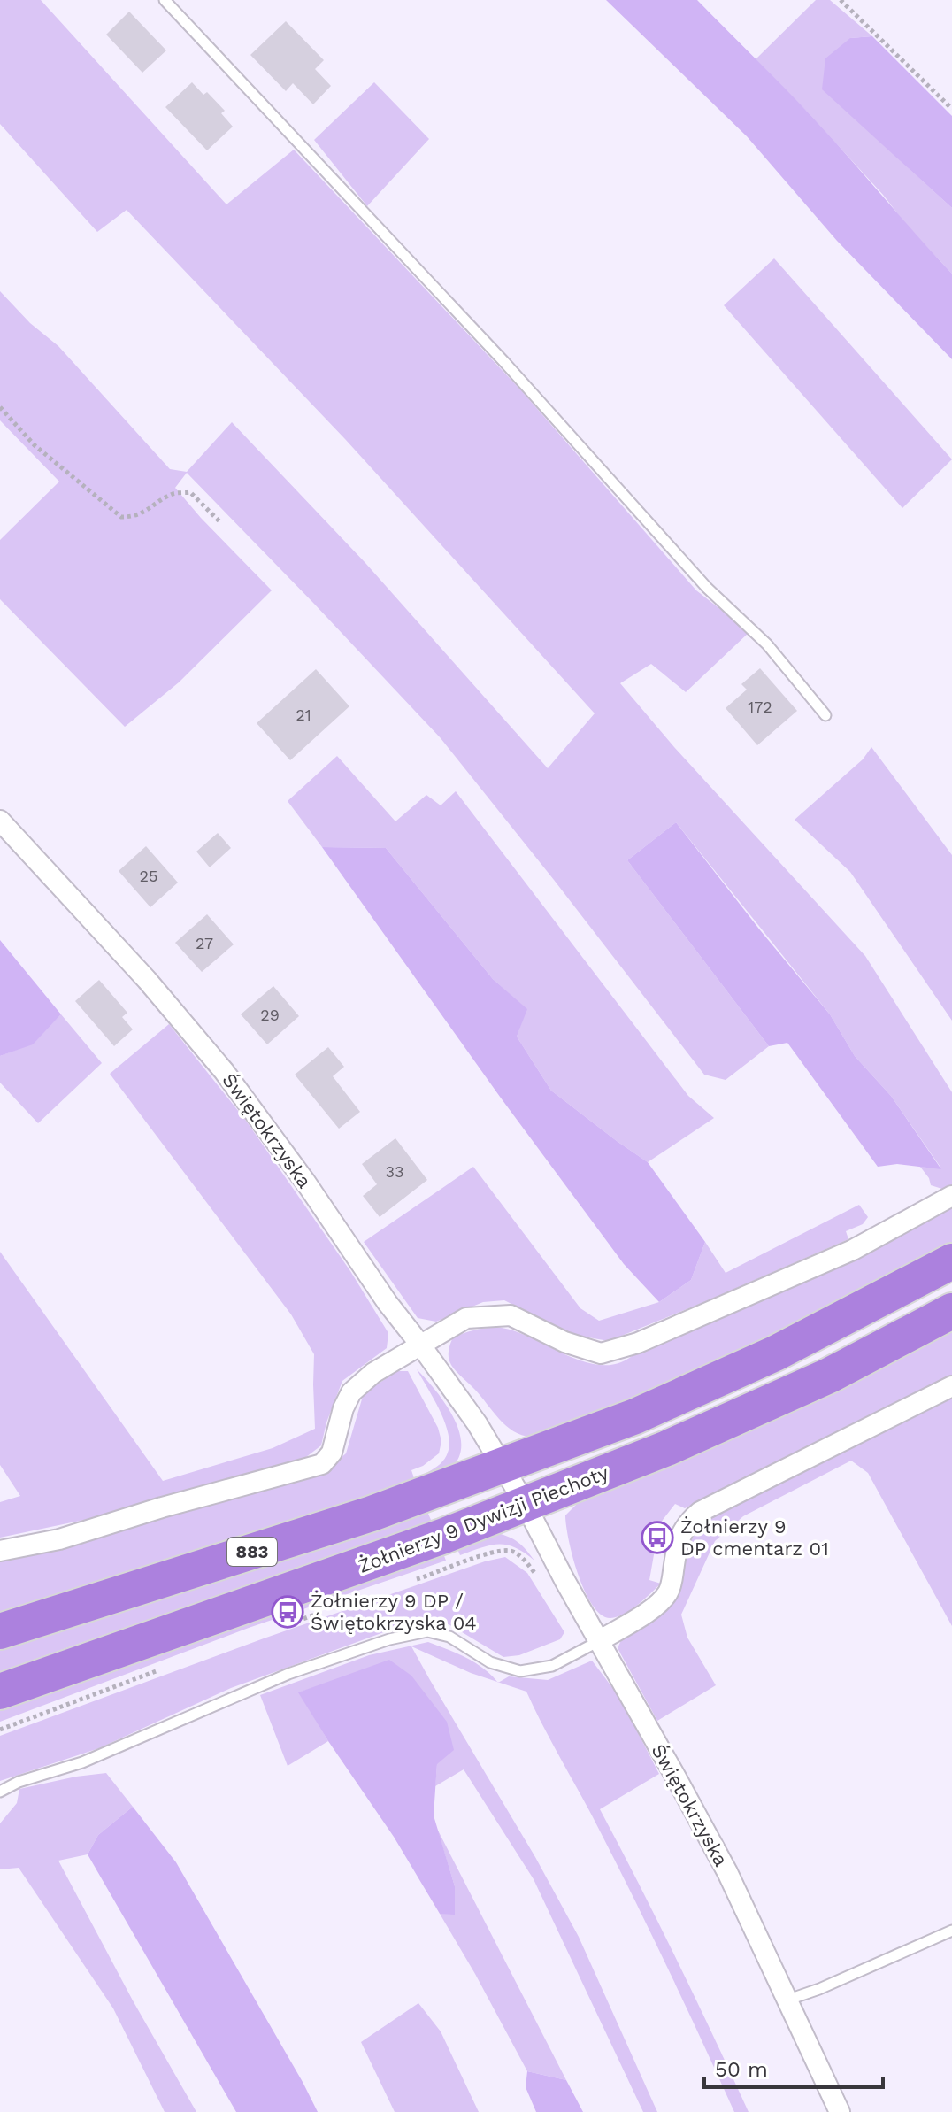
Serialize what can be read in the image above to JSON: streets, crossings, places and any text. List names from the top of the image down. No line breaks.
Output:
{"streets":{"highway":["Żołnierzy 9 Dywizji Piechoty","883"],"street":["Świętokrzyska"]},"crossings":[["Świętokrzyska","Żołnierzy 9 Dywizji Piechoty"],["Świętokrzyska","883"]],"places":{"bus stop":["Żołnierzy 9 DP cmentarz 01","Żołnierzy 9 DP / Świętokrzyska 04"]},"house_numbers":["172","21","25","27","29","33"],"scale_bar":"50 m"}
